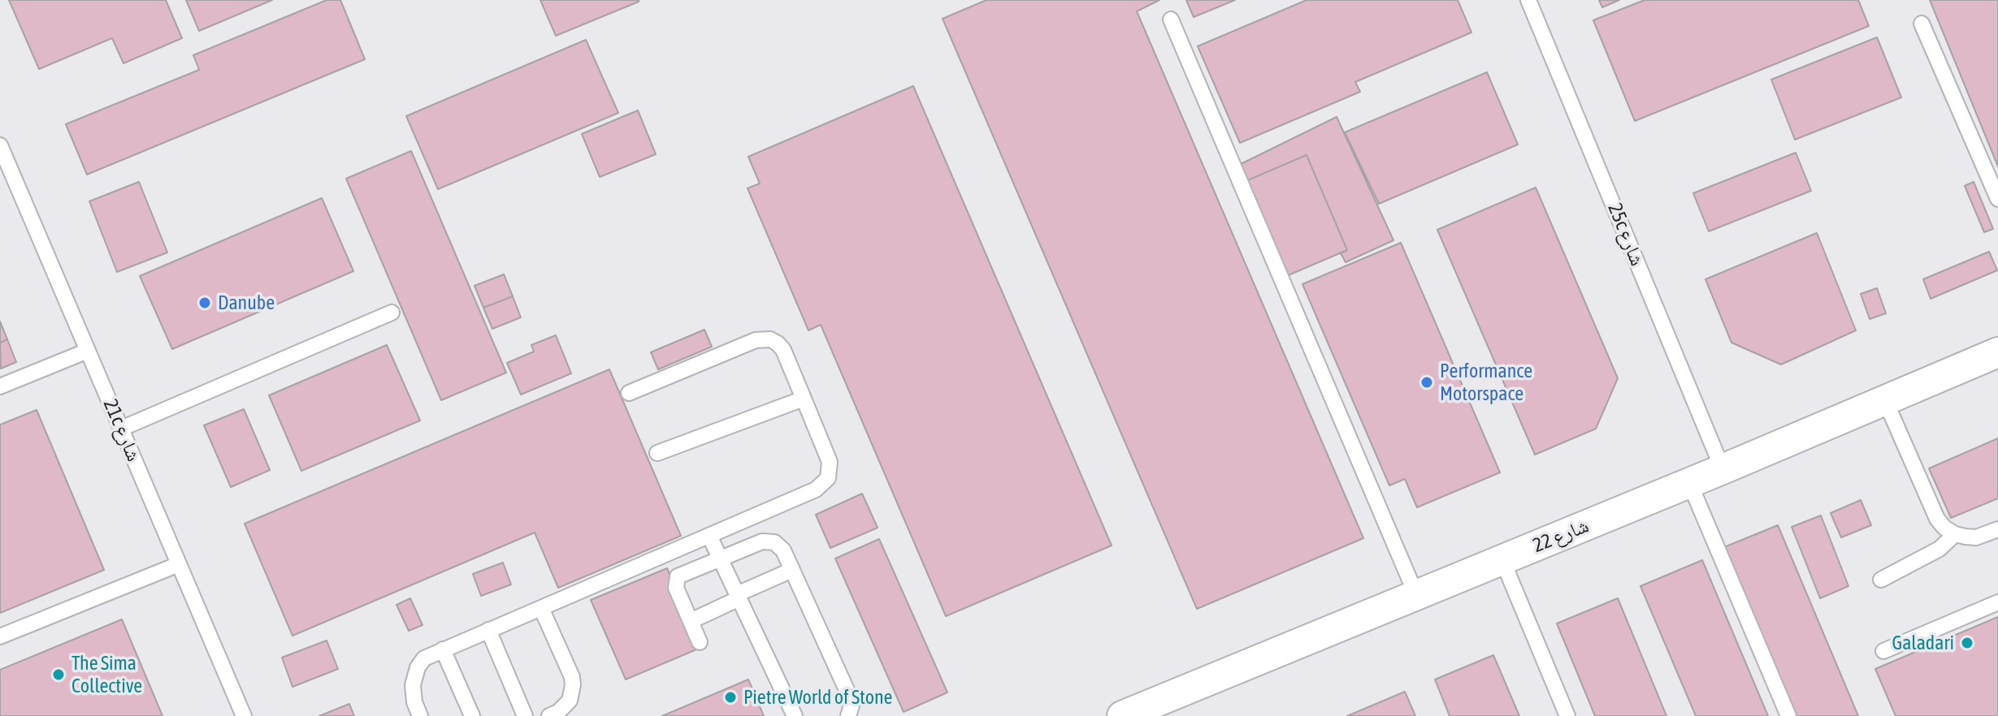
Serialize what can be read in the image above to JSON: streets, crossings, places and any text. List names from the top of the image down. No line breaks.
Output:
{"streets":{"street":["شارع 22"],"lane":["25c شارع","21c شارع"]},"crossings":[["25c شارع","شارع 22"]],"places":["Danube","Performance Motorspace","Galadari","The Sima Collective","Pietre World of Stone"]}
